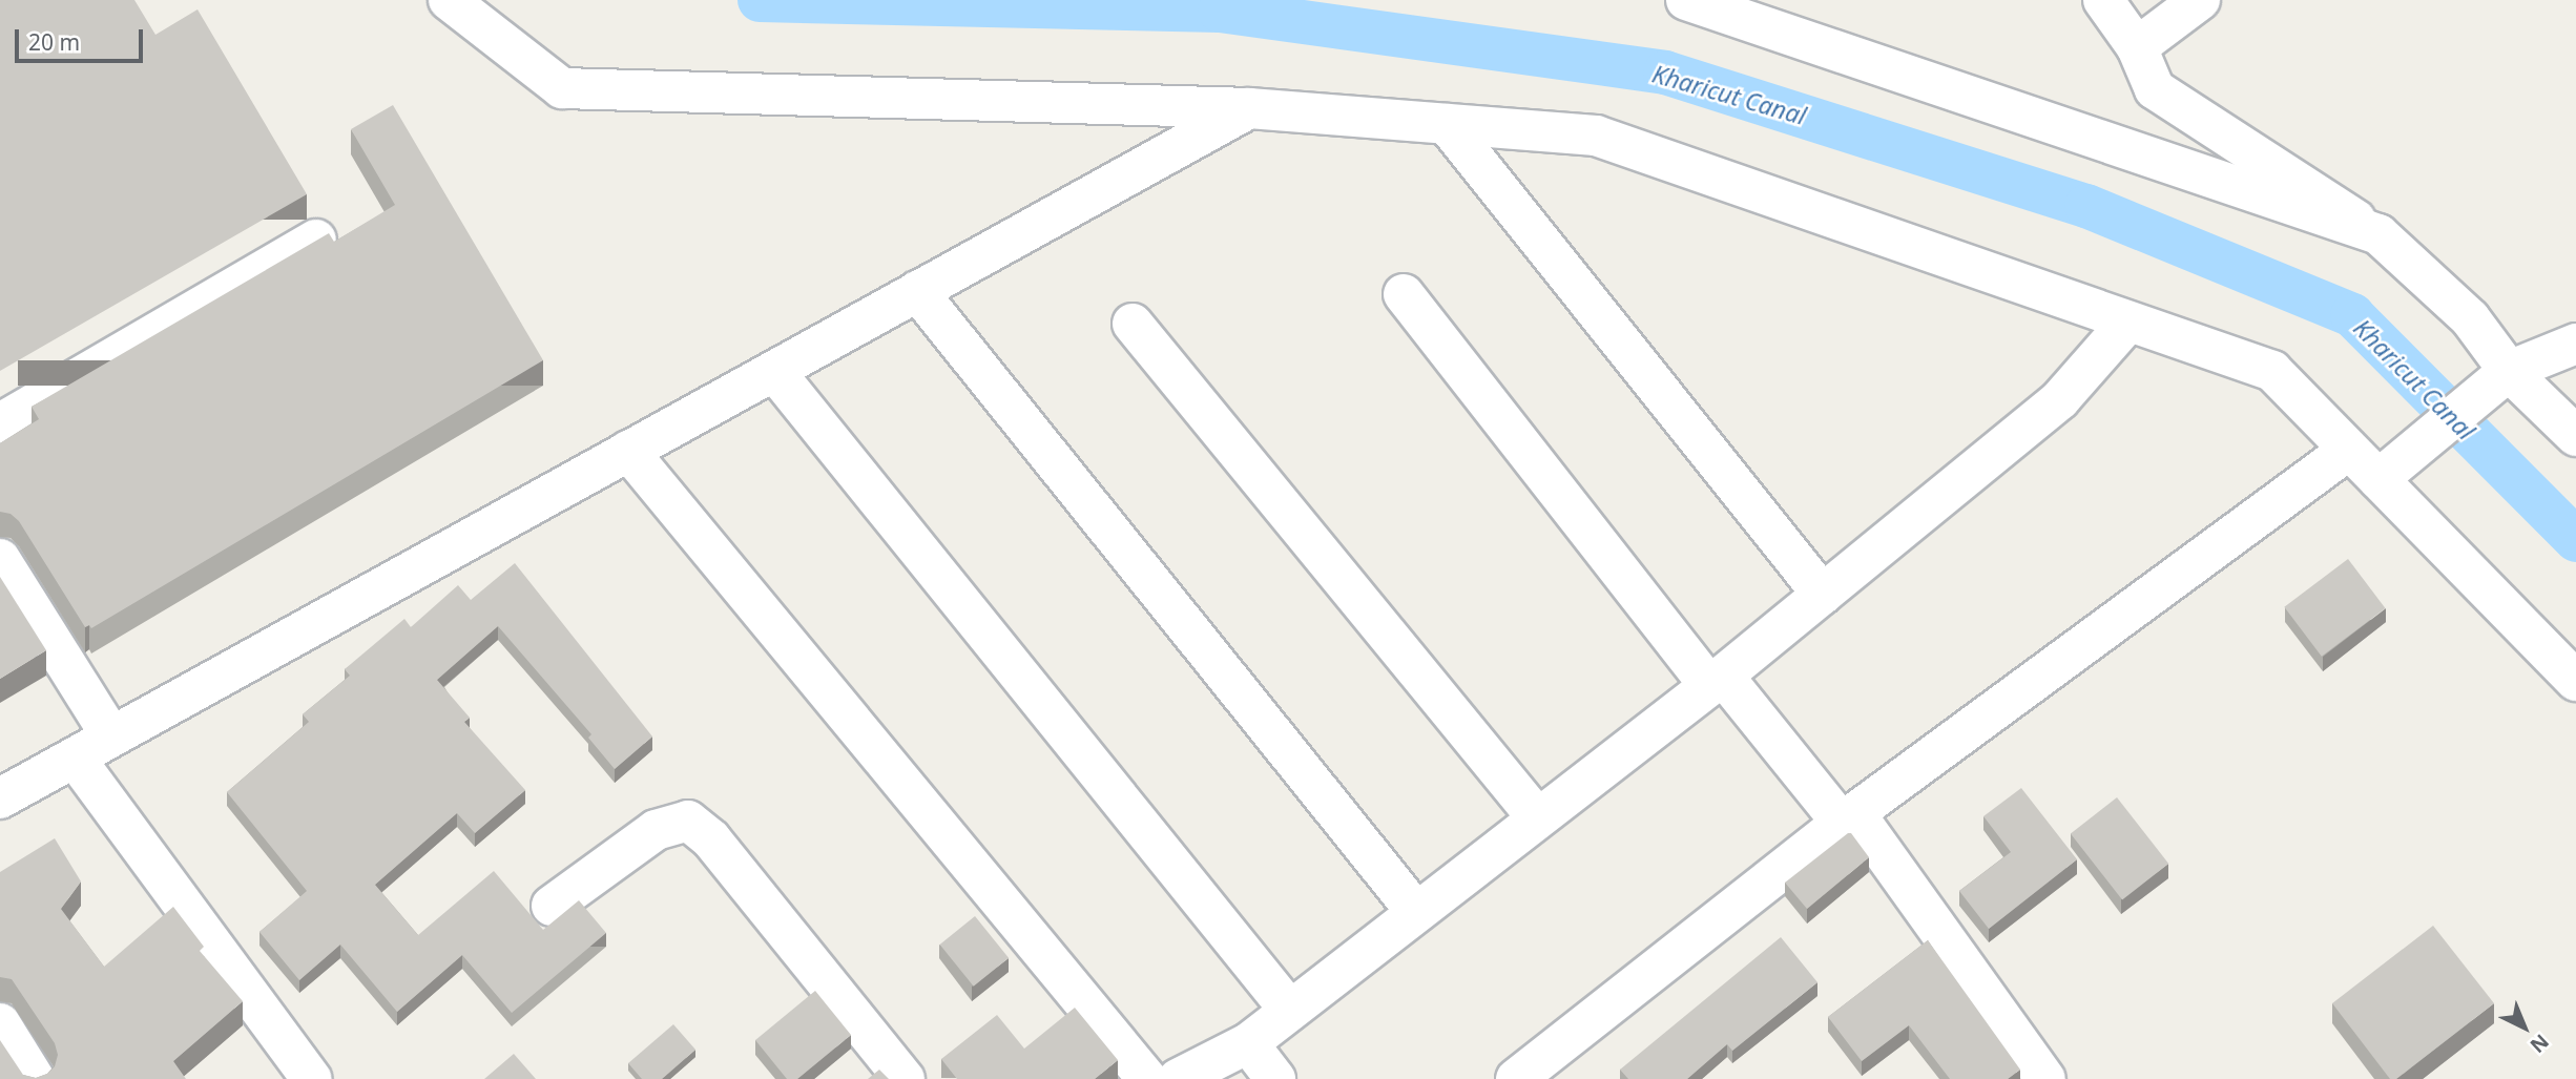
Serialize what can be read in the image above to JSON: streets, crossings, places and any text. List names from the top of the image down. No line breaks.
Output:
{"water":["Kharicut Canal"],"scale_bar":"20 m","north":"bottom right"}
